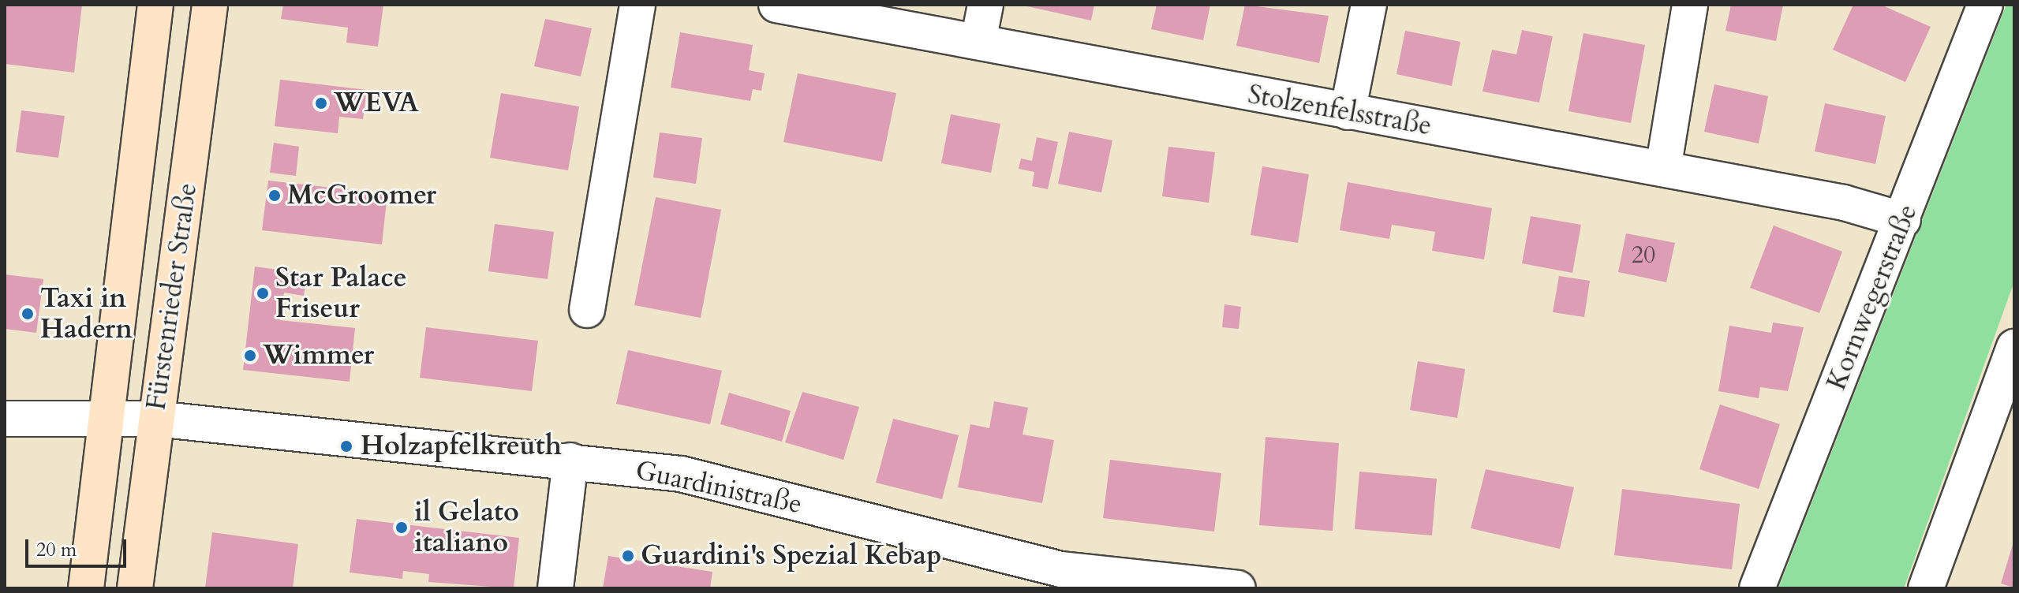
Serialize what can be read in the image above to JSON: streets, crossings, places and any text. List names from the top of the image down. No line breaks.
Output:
{"streets":{"main road":["Fürstenrieder Straße"],"street":["Stolzenfelsstraße","Kornwegerstraße","Guardinistraße"]},"crossings":[["Stolzenfelsstraße","Kornwegerstraße"],["Fürstenrieder Straße","Guardinistraße"]],"places":["WEVA","McGroomer","Star Palace Friseur","Taxi in Hadern","Wimmer","Holzapfelkreuth","il Gelato italiano","Guardini's Spezial Kebap"],"house_numbers":["20"],"scale_bar":"20 m"}
